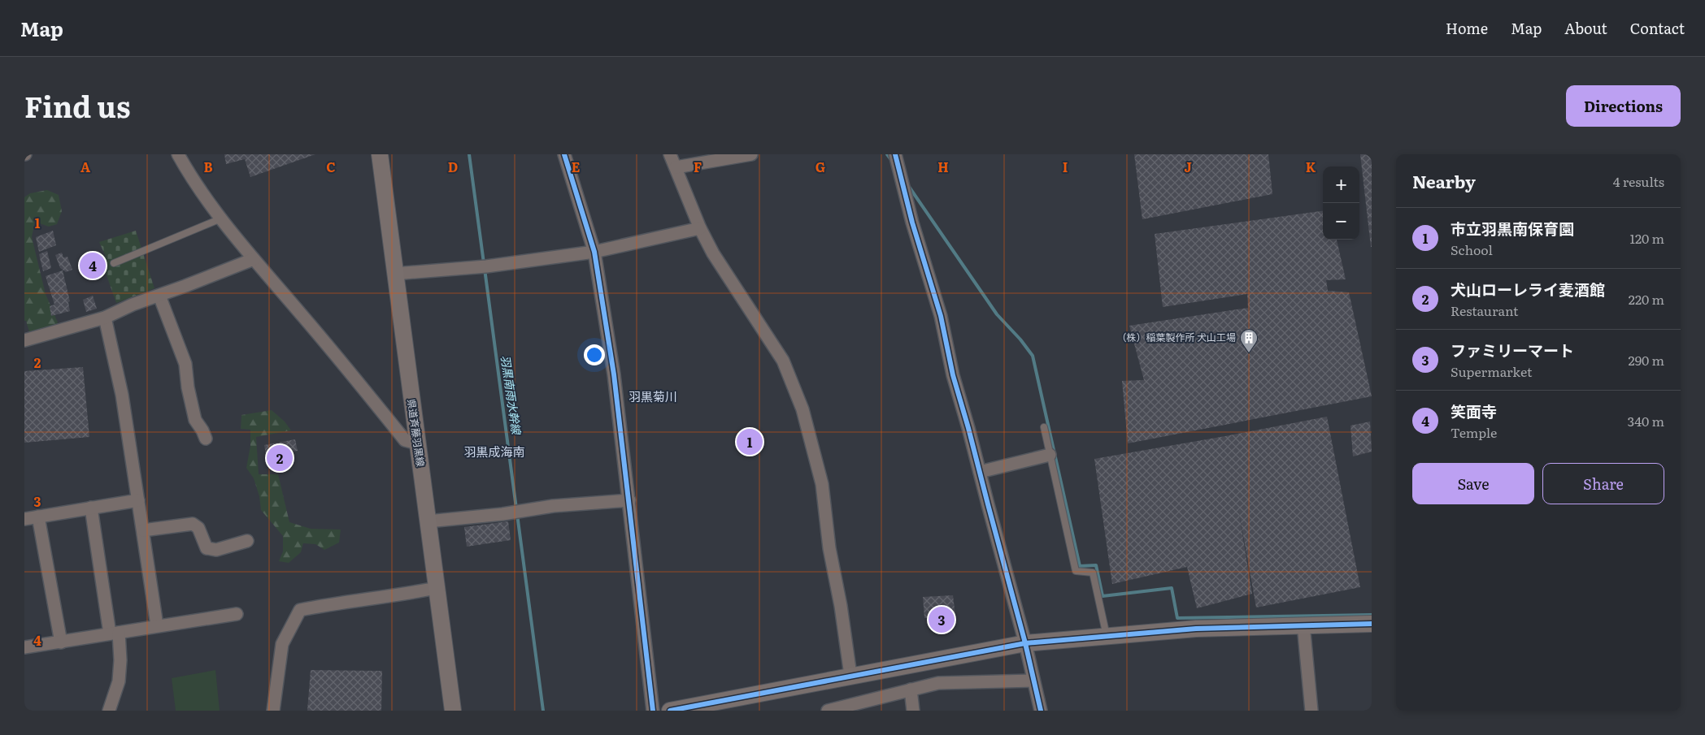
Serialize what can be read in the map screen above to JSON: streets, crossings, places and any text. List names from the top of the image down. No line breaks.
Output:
{"streets":{"street":["県道斉藤羽黒線"]},"districts":["羽黒菊川","羽黒成海南"],"water":["羽黒南雨水幹線"],"places":{"building":["（株）稲葉製作所 犬山工場"]},"page":{"header":"Map","nav":["Home","Map","About","Contact"],"title":"Find us","buttons":["Directions",["Save","Share"]],"heading":["Nearby","4 results"],"map_buttons":["+","−"],"list":[{"mark":"1","name":"市立羽黒南保育園","note":"School","value":"120 m"},{"mark":"2","name":"犬山ローレライ麦酒館","note":"Restaurant","value":"220 m"},{"mark":"3","name":"ファミリーマート","note":"Supermarket","value":"290 m"},{"mark":"4","name":"笑面寺","note":"Temple","value":"340 m"}],"pins":["4","1","2","3"]},"grid":{"columns":["A","B","C","D","E","F","G","H","I","J","K"],"rows":["1","2","3","4"]}}
